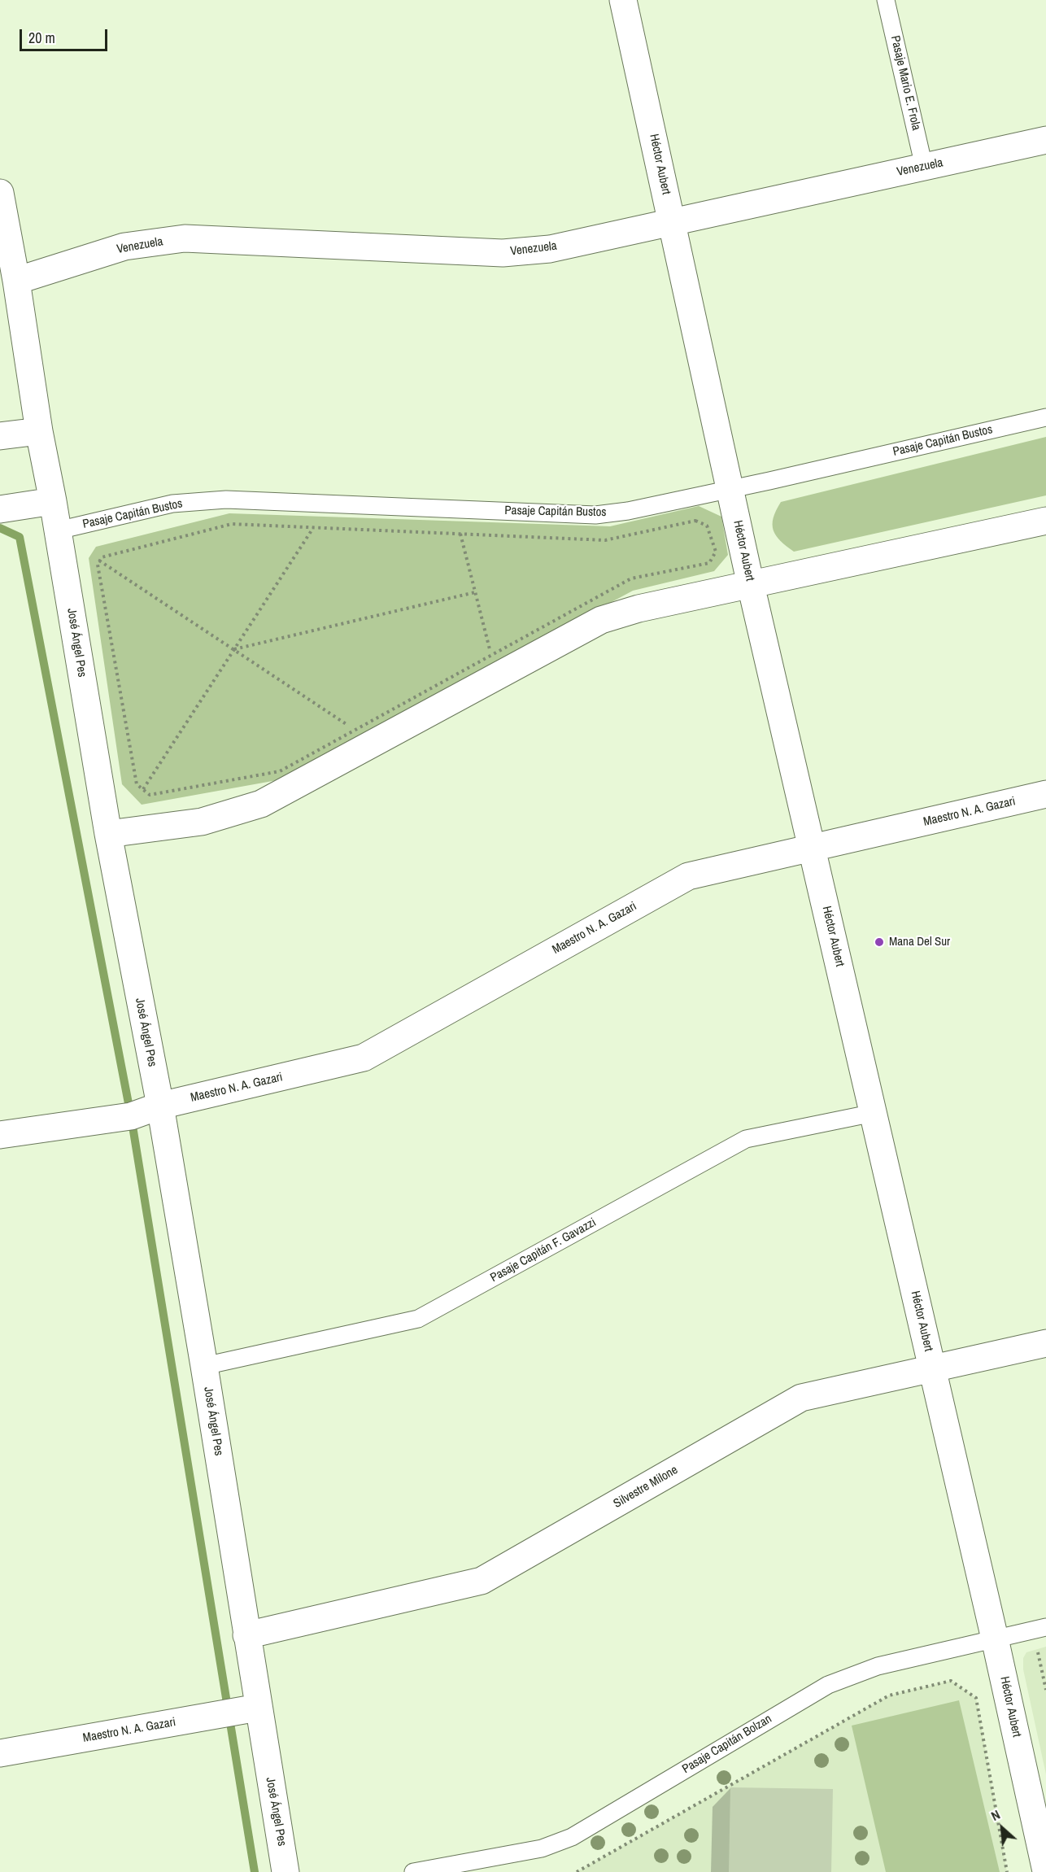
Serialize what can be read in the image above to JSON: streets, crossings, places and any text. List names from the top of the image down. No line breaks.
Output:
{"streets":{"street":["Héctor Aubert","Venezuela","José Ángel Pes","Maestro N. A. Gazari","Silvestre Milone"],"lane":["Pasaje Mario E. Frola","Pasaje Capitán Bustos","Pasaje Capitán F. Gavazzi","Pasaje Capitán Bolzan"]},"crossings":[["Pasaje Mario E. Frola","Venezuela"],["Héctor Aubert","Venezuela"],["Héctor Aubert","Pasaje Capitán Bustos"],["Héctor Aubert","Maestro N. A. Gazari"],["Héctor Aubert","Pasaje Capitán F. Gavazzi"],["Héctor Aubert","Silvestre Milone"],["Héctor Aubert","Pasaje Capitán Bolzan"],["Venezuela","José Ángel Pes"],["Pasaje Capitán Bustos","José Ángel Pes"],["José Ángel Pes","Maestro N. A. Gazari"],["José Ángel Pes","Pasaje Capitán F. Gavazzi"],["José Ángel Pes","Silvestre Milone"]],"places":["Mana Del Sur"],"scale_bar":"20 m","north":"top left"}
